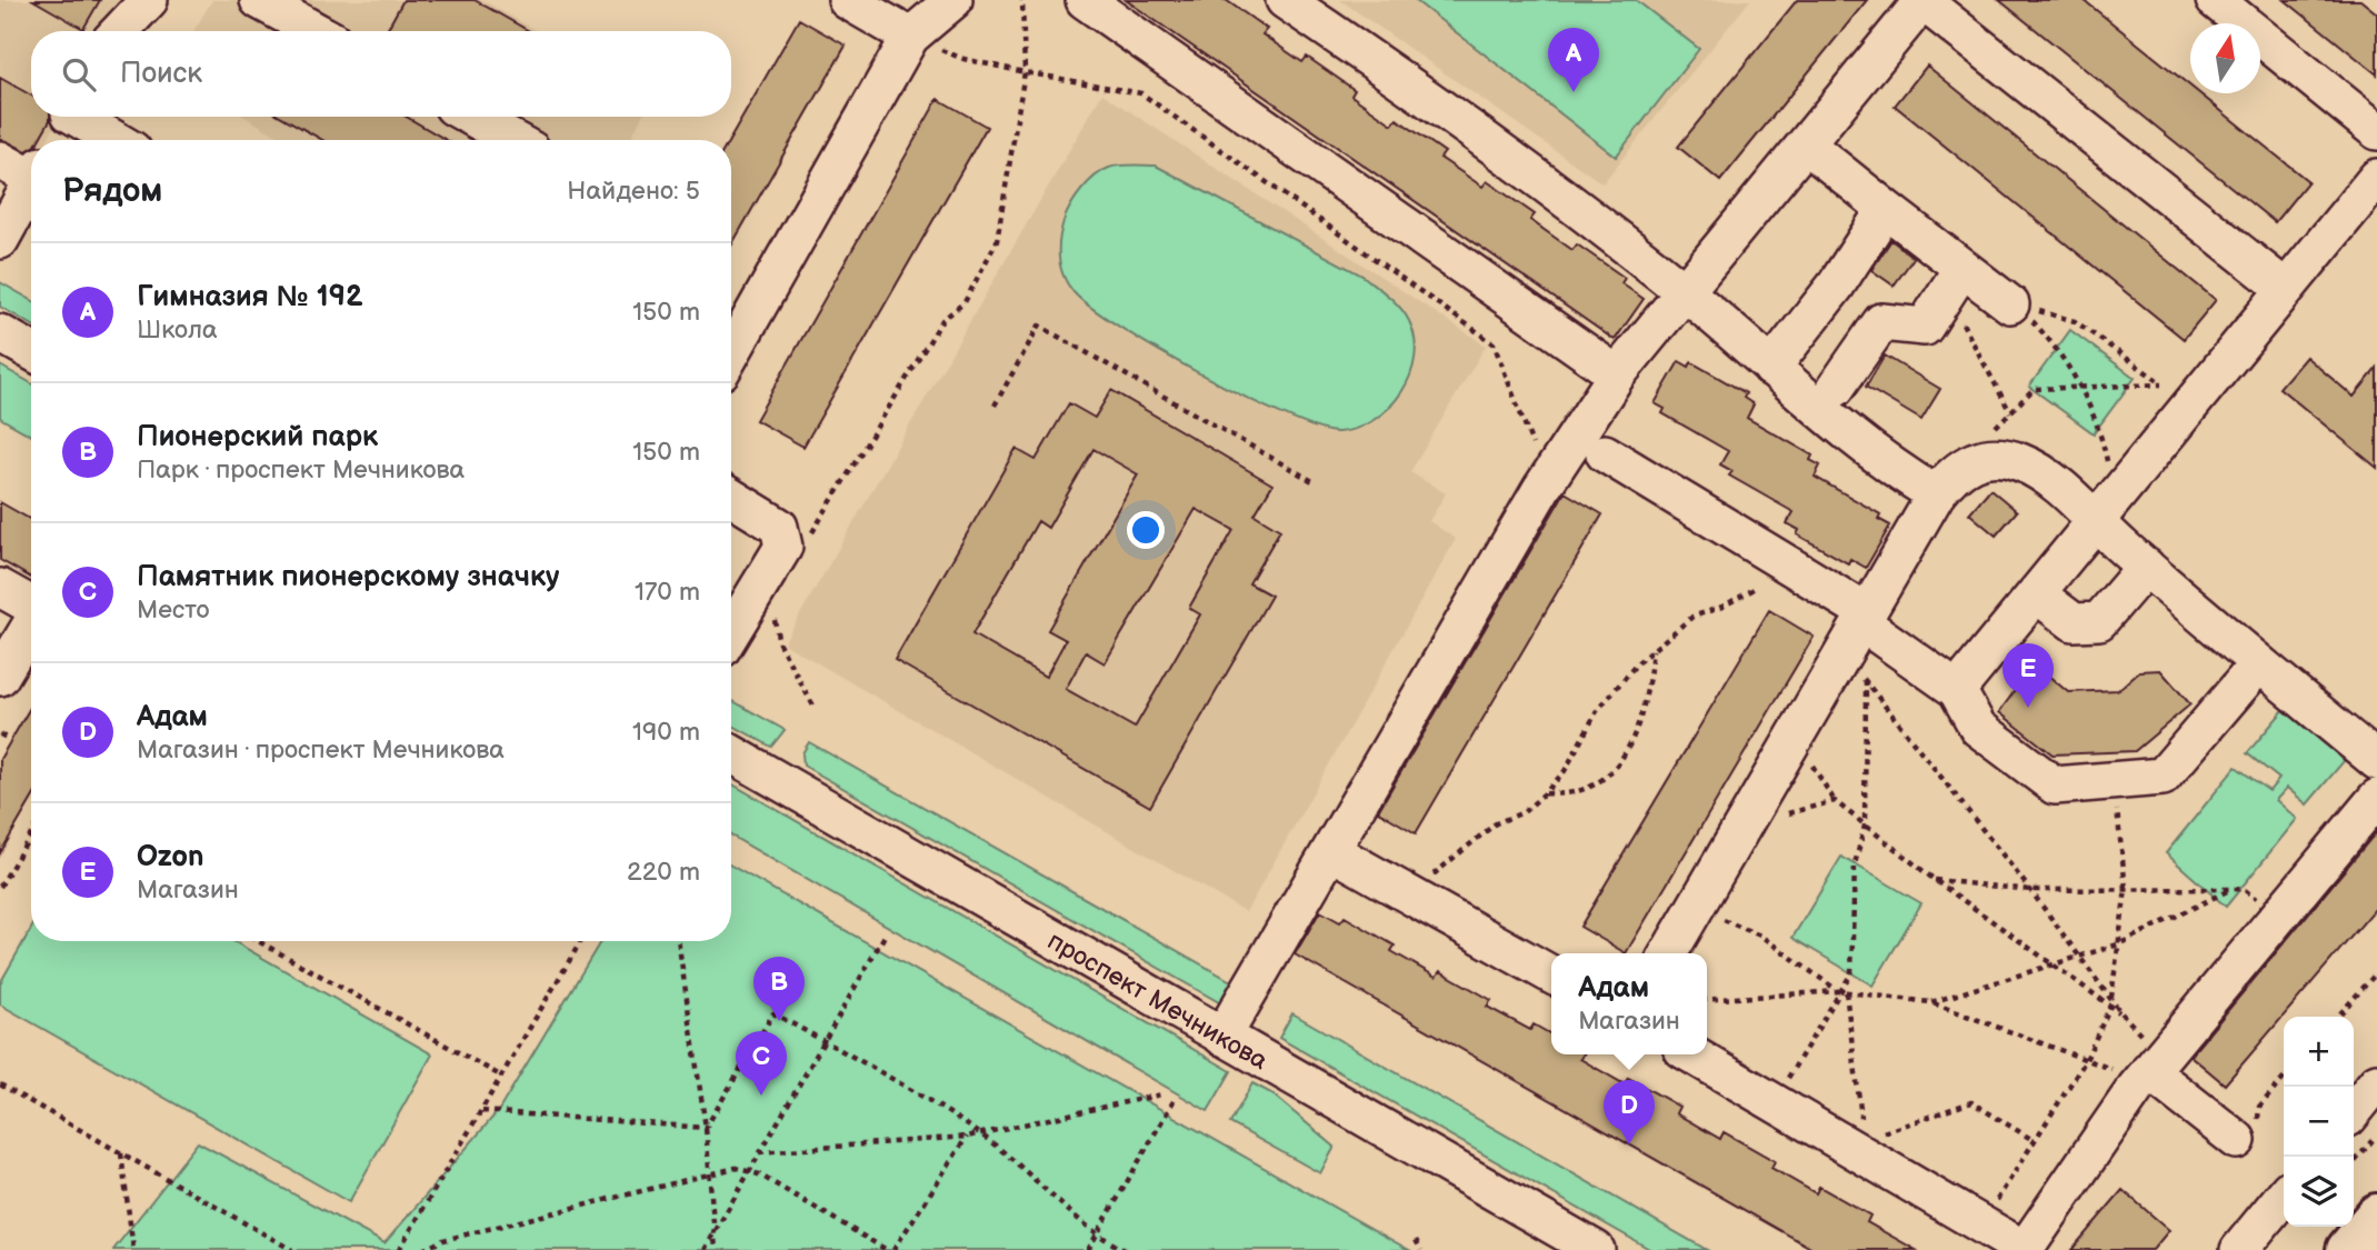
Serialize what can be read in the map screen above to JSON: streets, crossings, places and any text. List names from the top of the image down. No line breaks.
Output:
{"streets":{"street":["проспект Мечникова"]},"north":"top","page":{"pins":["A","E","B","C","D"],"search":"Поиск","heading":["Рядом","Найдено: 5"],"list":[{"mark":"A","name":"Гимназия № 192","note":"Школа","value":"150 m"},{"mark":"B","name":"Пионерский парк","note":"Парк · проспект Мечникова","value":"150 m"},{"mark":"C","name":"Памятник пионерскому значку","note":"Место","value":"170 m"},{"mark":"D","name":"Адам","note":"Магазин · проспект Мечникова","value":"190 m"},{"mark":"E","name":"Ozon","note":"Магазин","value":"220 m"}],"popup":["Адам","Магазин"],"map_buttons":["+","−"]}}
